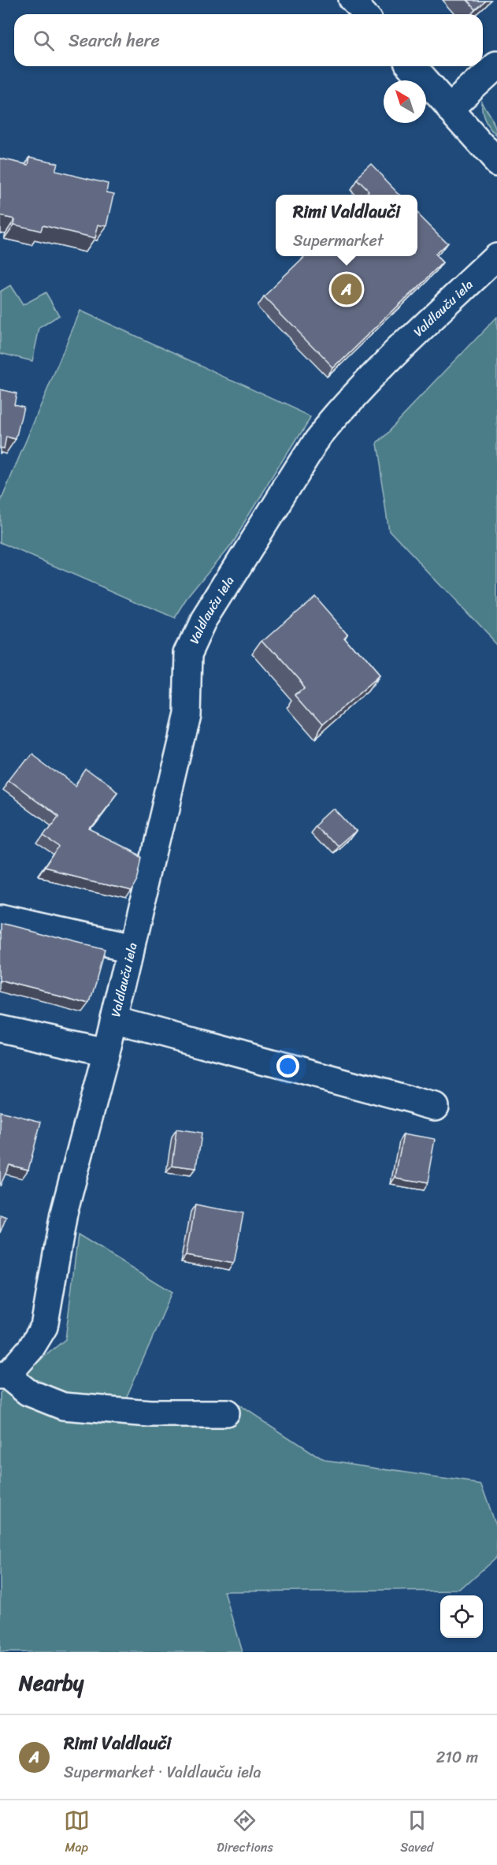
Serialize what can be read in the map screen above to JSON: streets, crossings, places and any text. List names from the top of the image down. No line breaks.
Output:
{"streets":{"street":["Valdlauču iela"]},"north":"top left","page":{"search":"Search here","popup":["Rimi Valdlauči","Supermarket"],"pins":"A","heading":"Nearby","list":[{"mark":"A","name":"Rimi Valdlauči","note":"Supermarket · Valdlauču iela","value":"210 m"}],"nav":["Map","Directions","Saved"]}}
